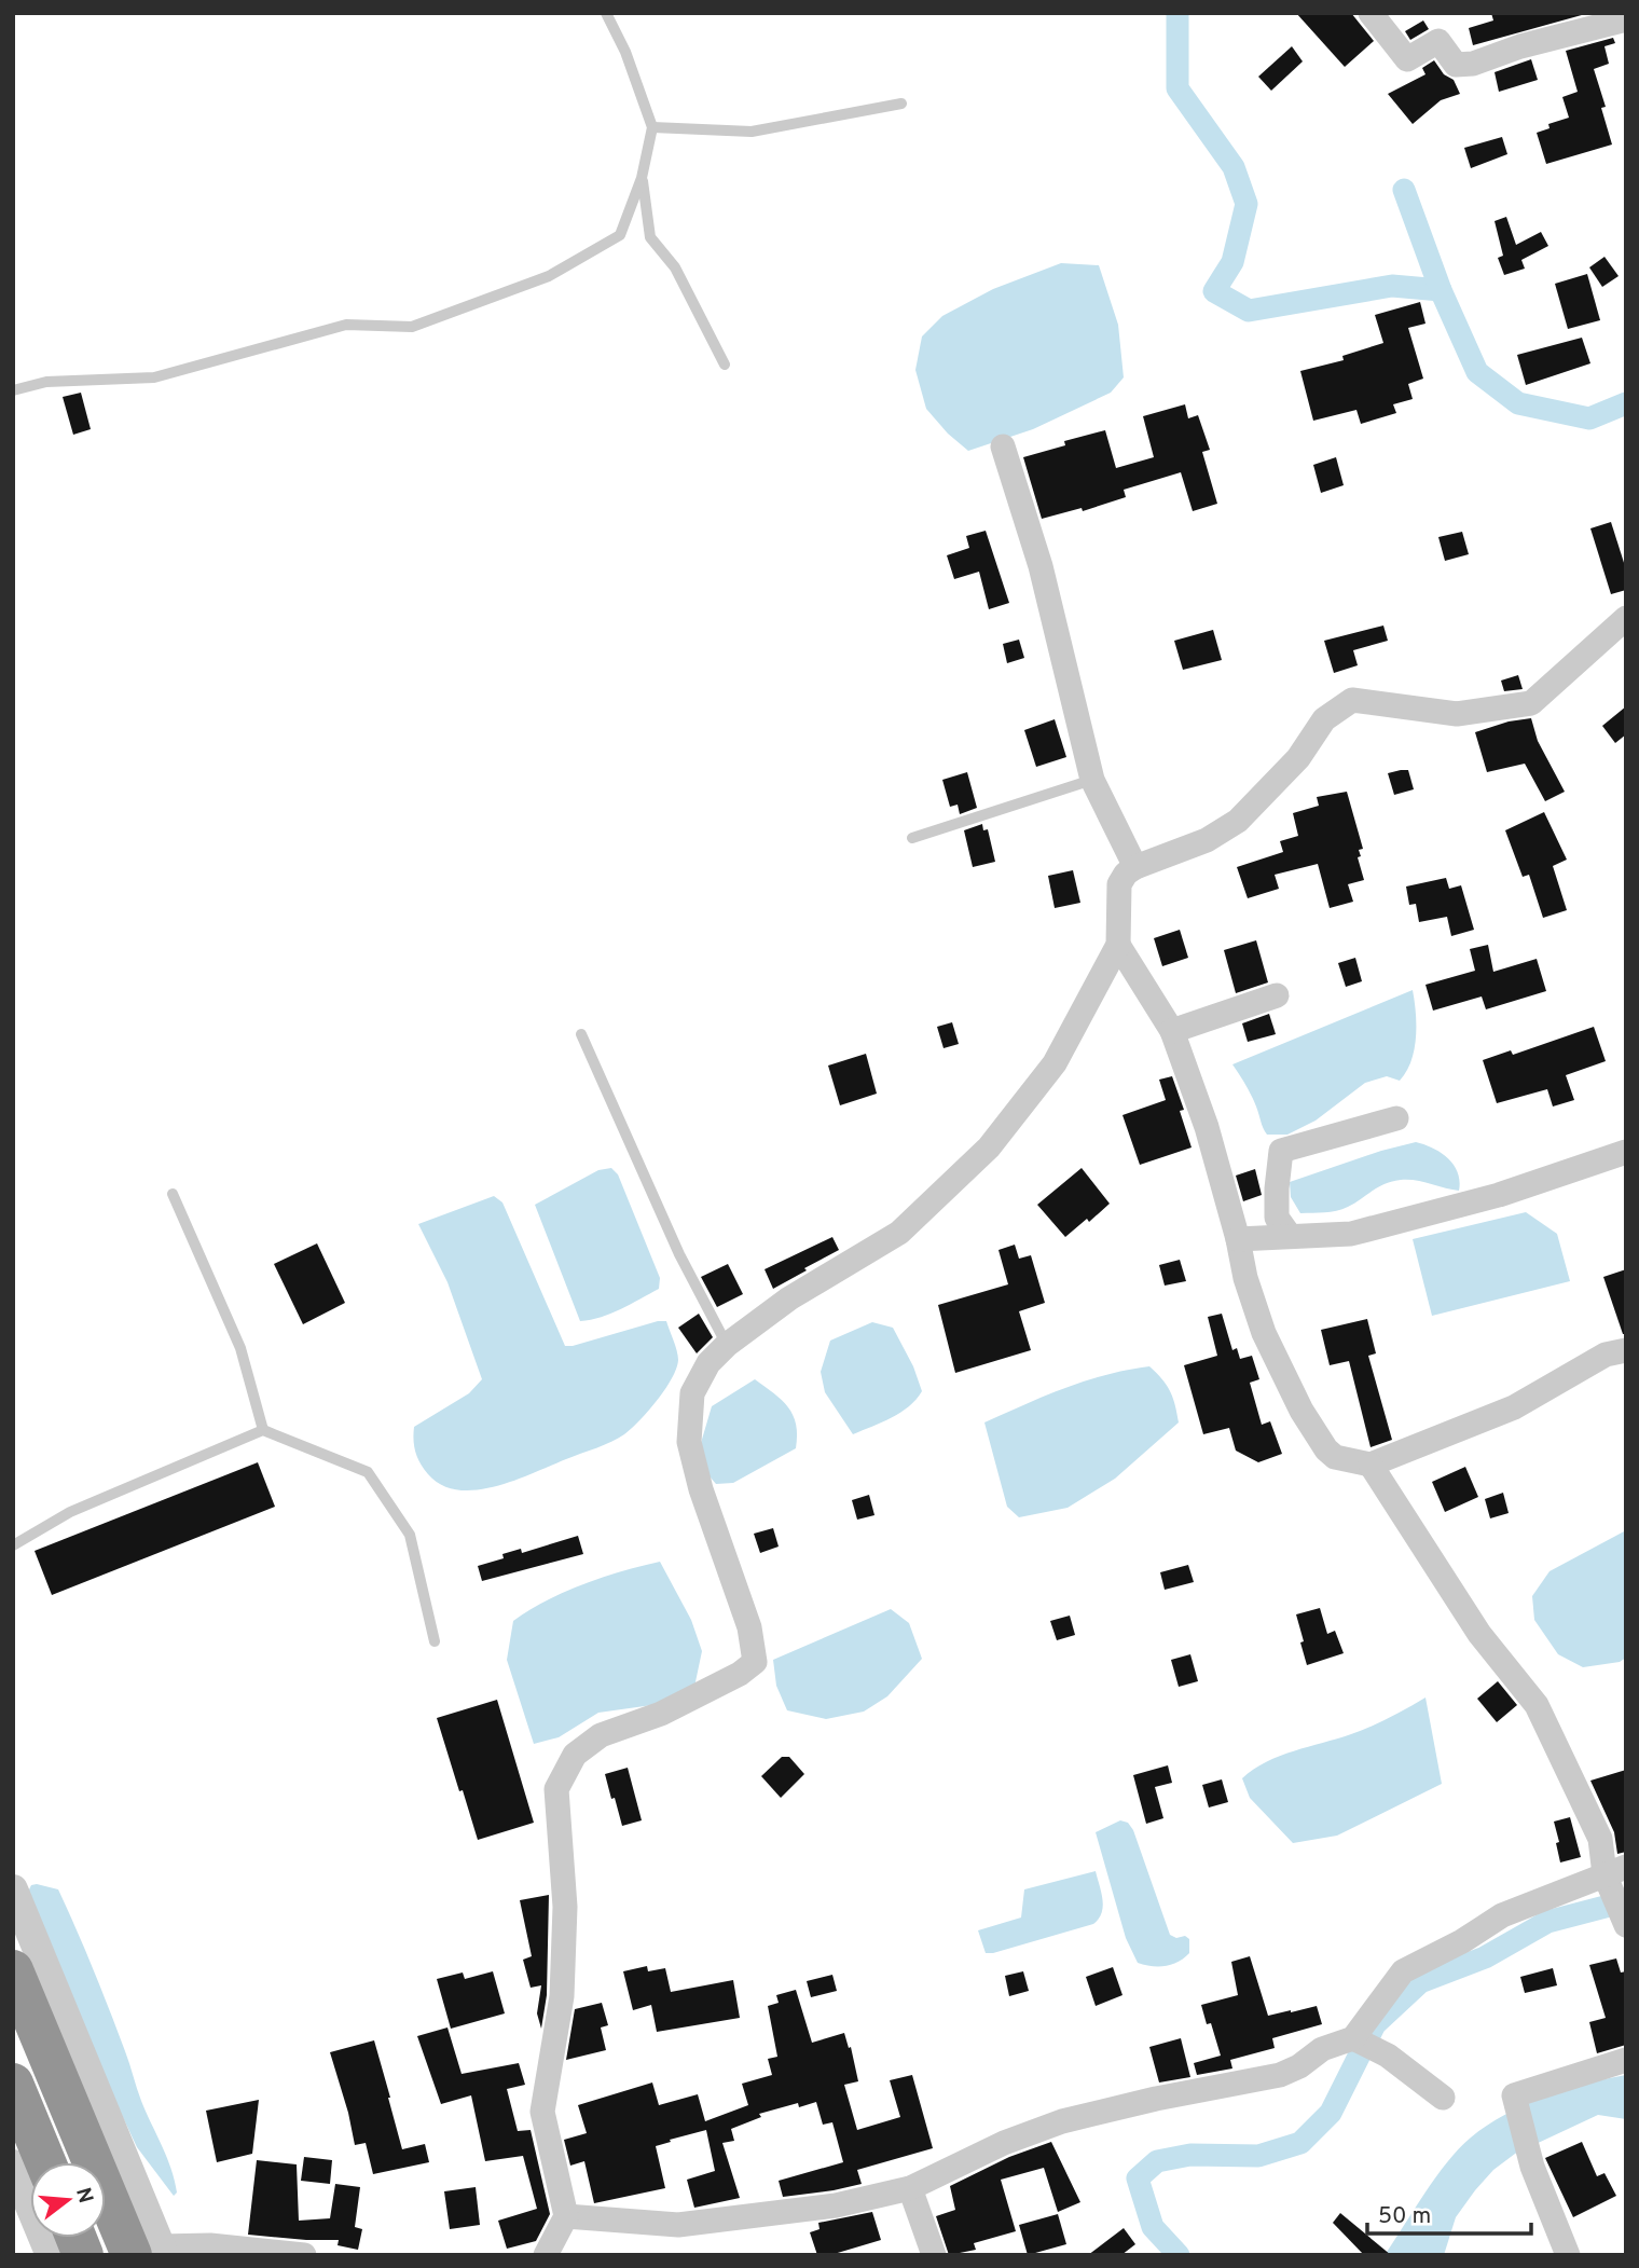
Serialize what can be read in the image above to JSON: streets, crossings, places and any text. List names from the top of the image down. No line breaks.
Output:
{"scale_bar":"50 m","north":"right"}
